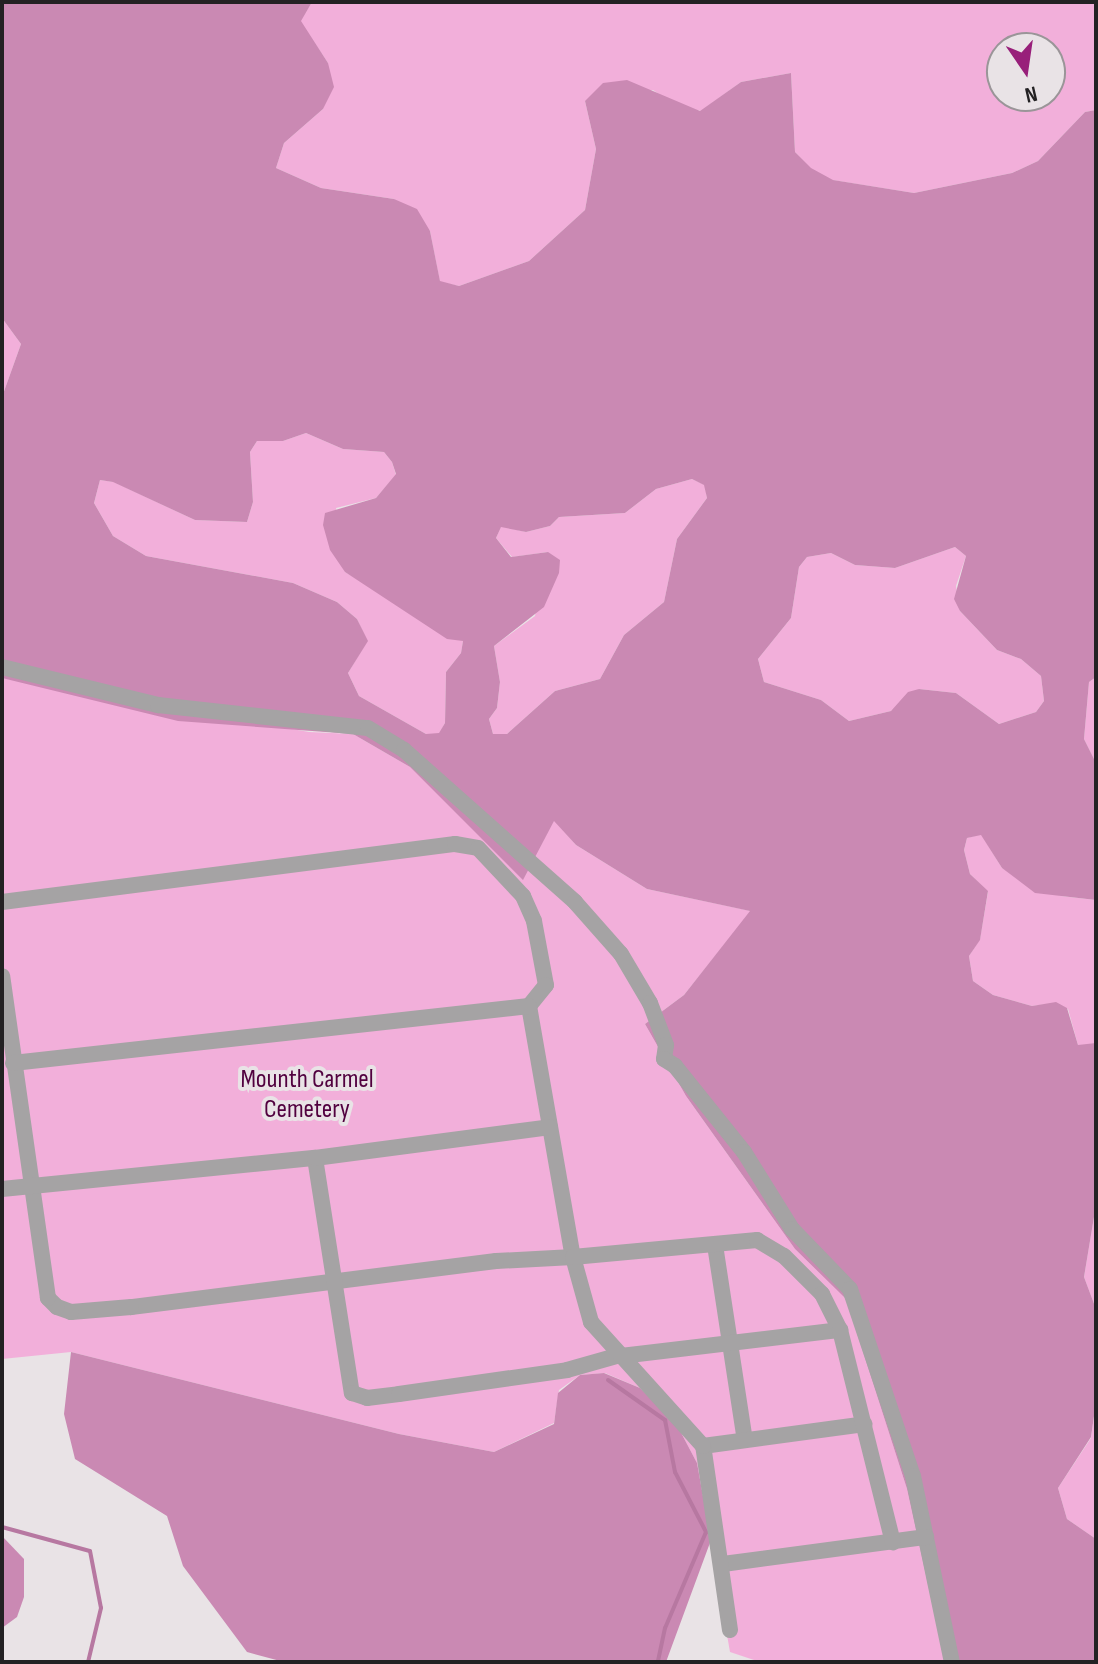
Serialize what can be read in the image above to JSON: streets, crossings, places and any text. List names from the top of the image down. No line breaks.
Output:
{"parks":["Mounth Carmel Cemetery"],"north":"bottom"}
